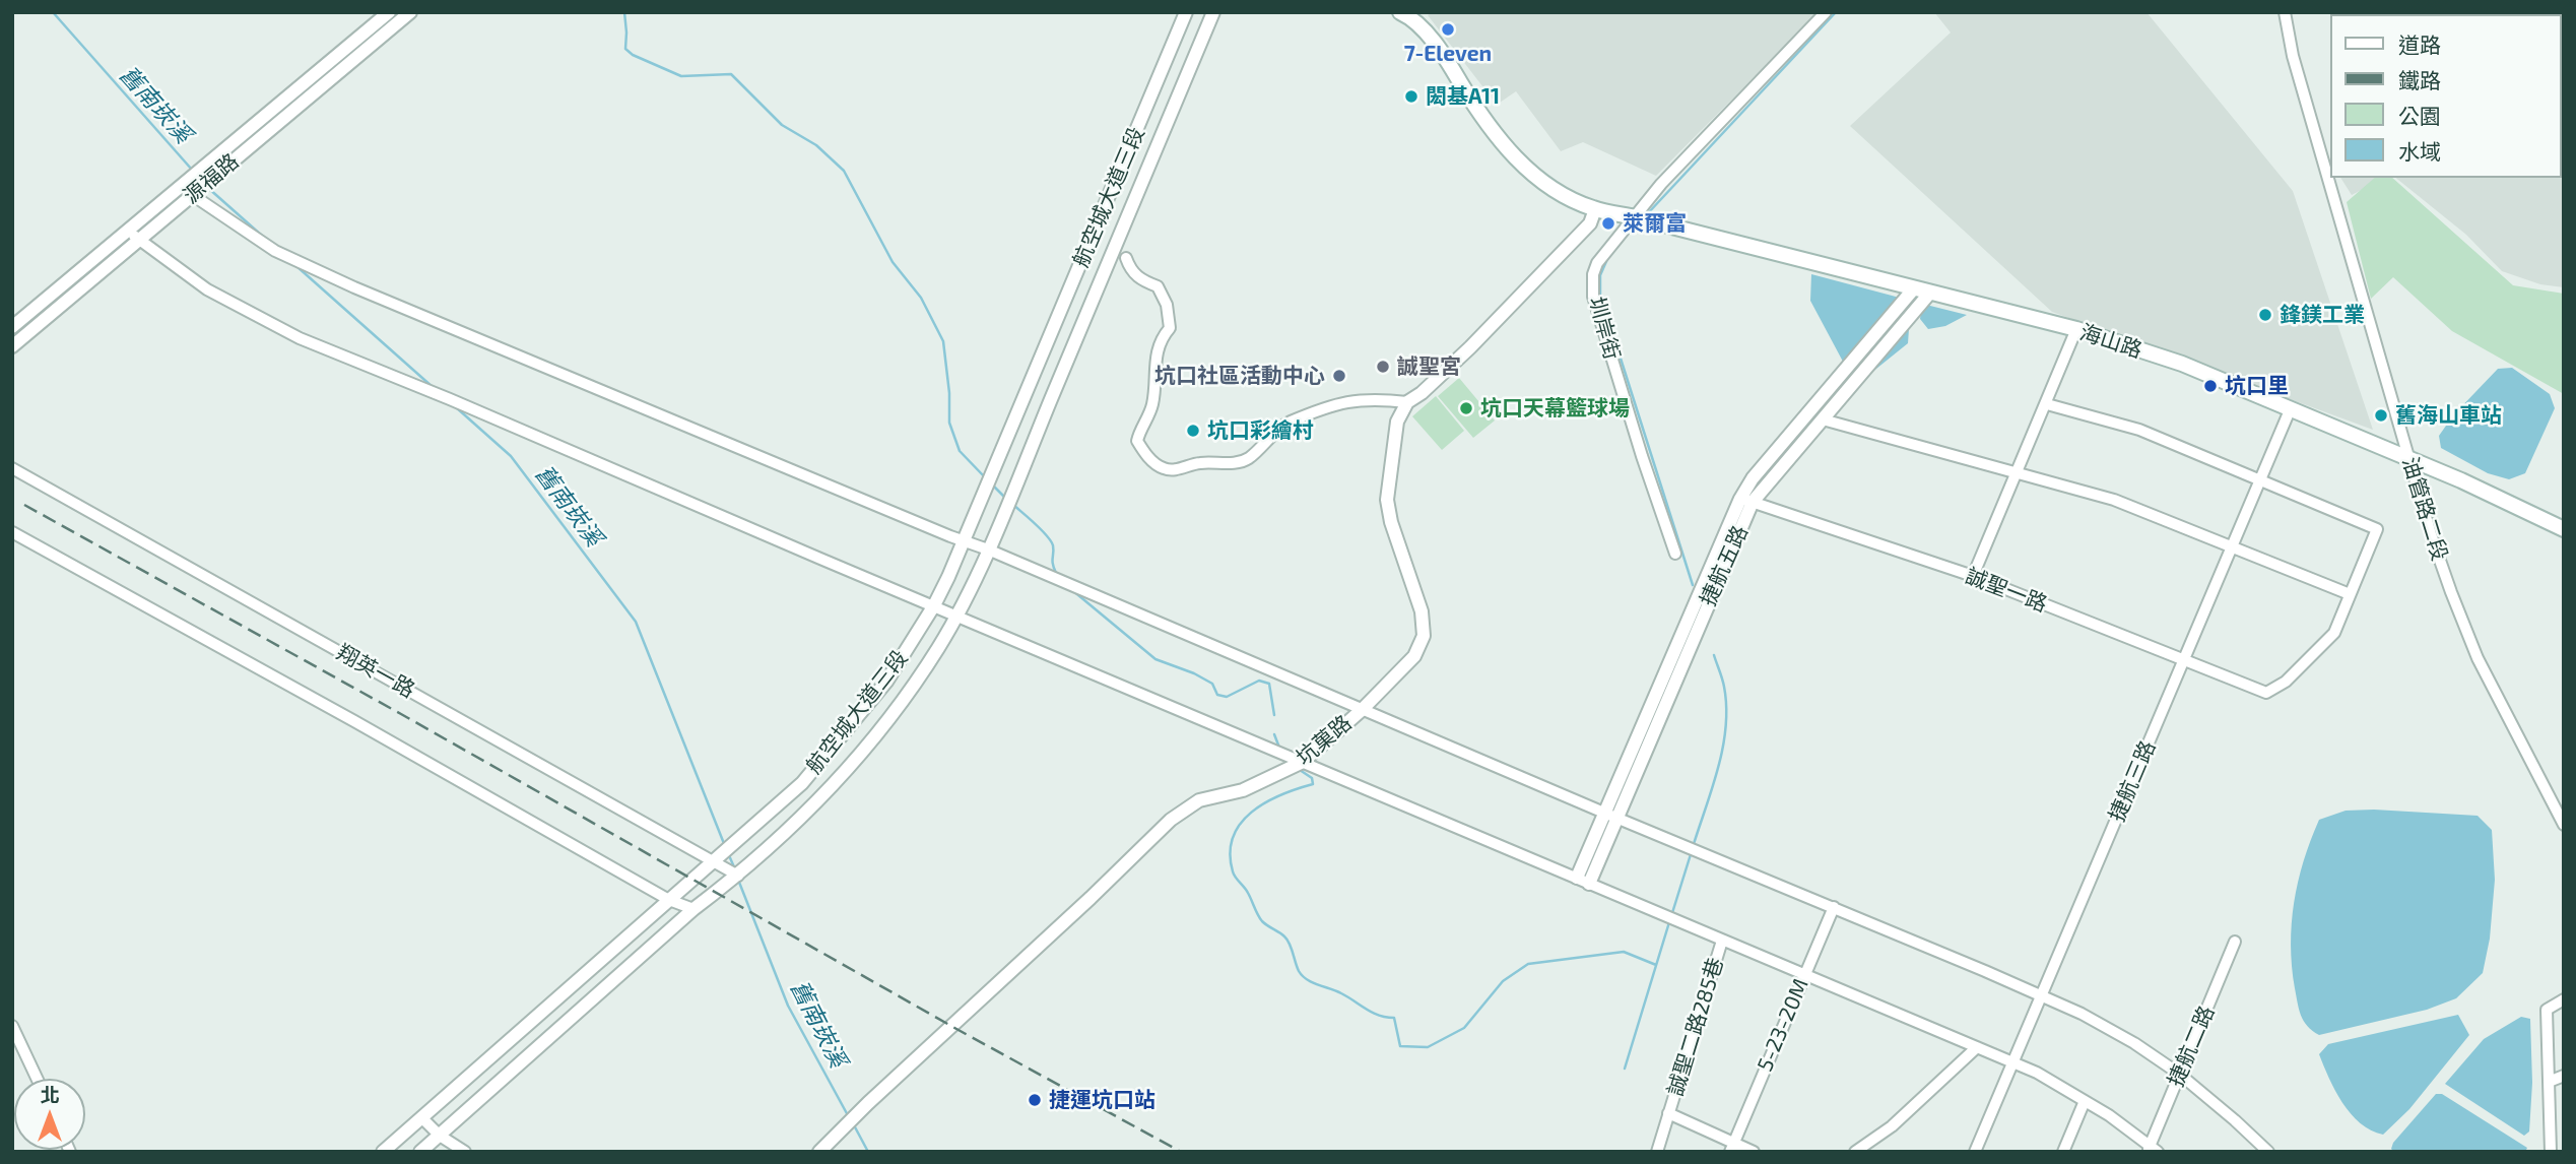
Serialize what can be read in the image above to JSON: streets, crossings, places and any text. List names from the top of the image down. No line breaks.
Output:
{"streets":{"main road":["海山路"],"street":["源福路","航空城大道三段","圳岸街","油管路二段","捷航五路","誠聖一路","翔英一路","坑菓路","捷航三路","5-23-20M","誠聖二路285巷","捷航二路"]},"crossings":[["航空城大道三段","翔英一路"],["圳岸街","海山路"],["海山路","油管路二段"],["海山路","捷航五路"],["海山路","捷航三路"],["捷航五路","誠聖一路"],["誠聖一路","捷航三路"]],"water":["舊南崁溪"],"places":["7-Eleven","閎基A11","萊爾富","鋒鎂工業","誠聖宮","坑口社區活動中心","坑口里","坑口天幕籃球場","舊海山車站","坑口彩繪村","捷運坑口站"],"legend":["道路","鐵路","公園","水域"],"north":"top"}
